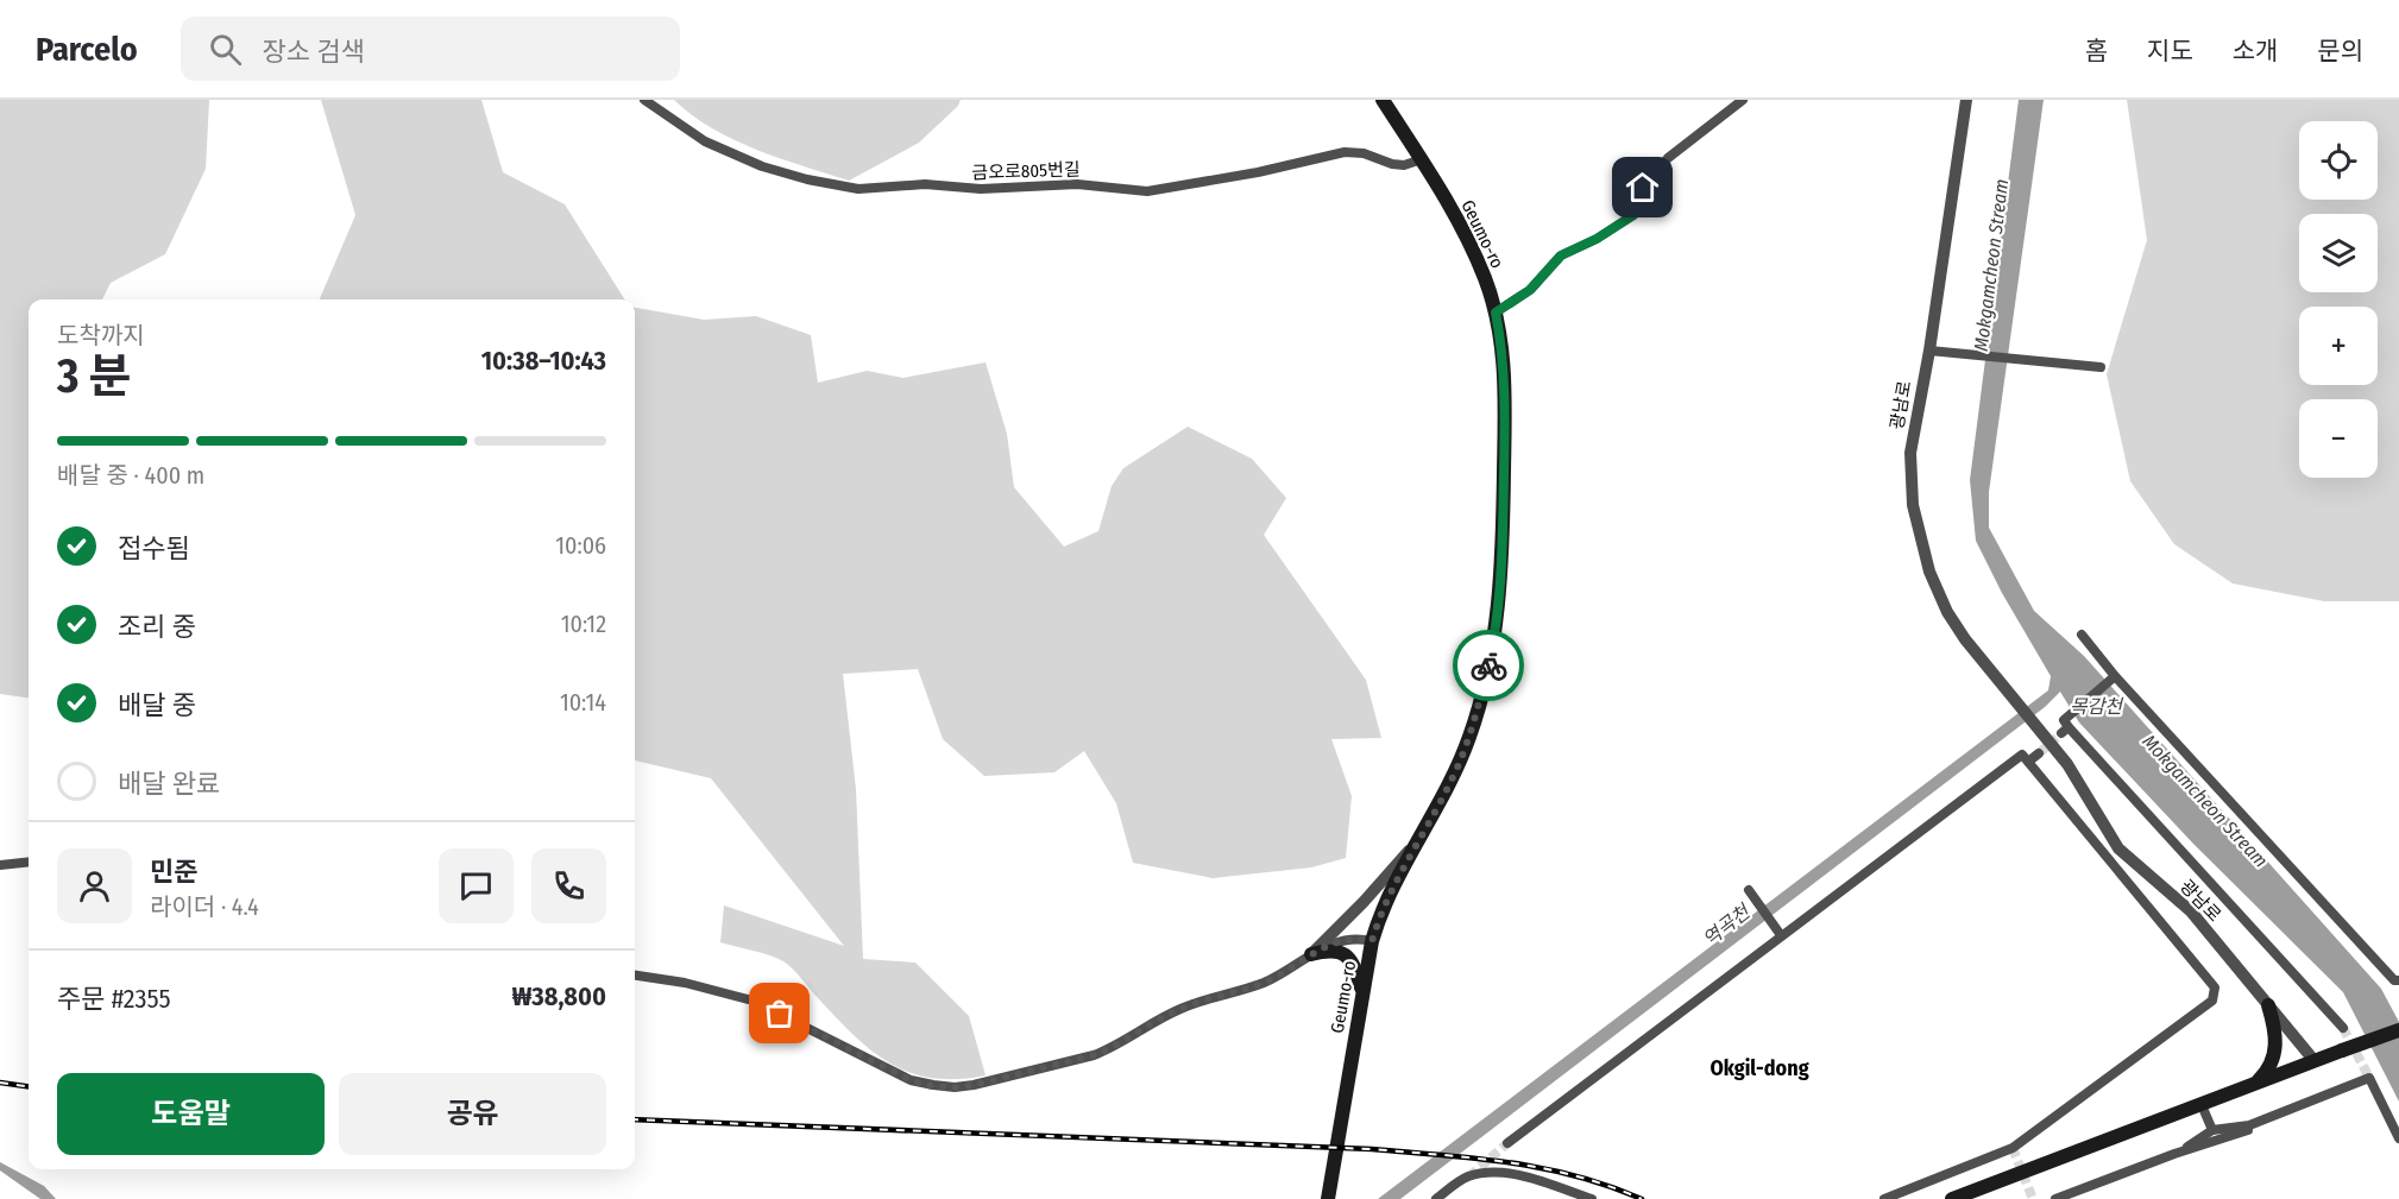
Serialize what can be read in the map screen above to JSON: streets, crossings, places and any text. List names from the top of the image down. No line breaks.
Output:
{"streets":{"main road":["Geumo-ro"],"street":["금오로805번길","광남로"]},"crossings":[["금오로805번길","Geumo-ro"]],"districts":["Okgil-dong"],"water":["Mokgamcheon Stream","목감천","역곡천"],"page":{"header":"Parcelo","search":"장소 검색","nav":["홈","지도","소개","문의"],"map_buttons":["+","−"],"heading":["3 분","도착까지","10:38–10:43"],"panel":["민준","라이더 · 4.4","주문 #2355","₩38,800"],"bar":"배달 중 · 400 m","list":[["접수됨","10:06"],["조리 중","10:12"],["배달 중","10:14"],"배달 완료"],"buttons":["도움말","공유"]}}
